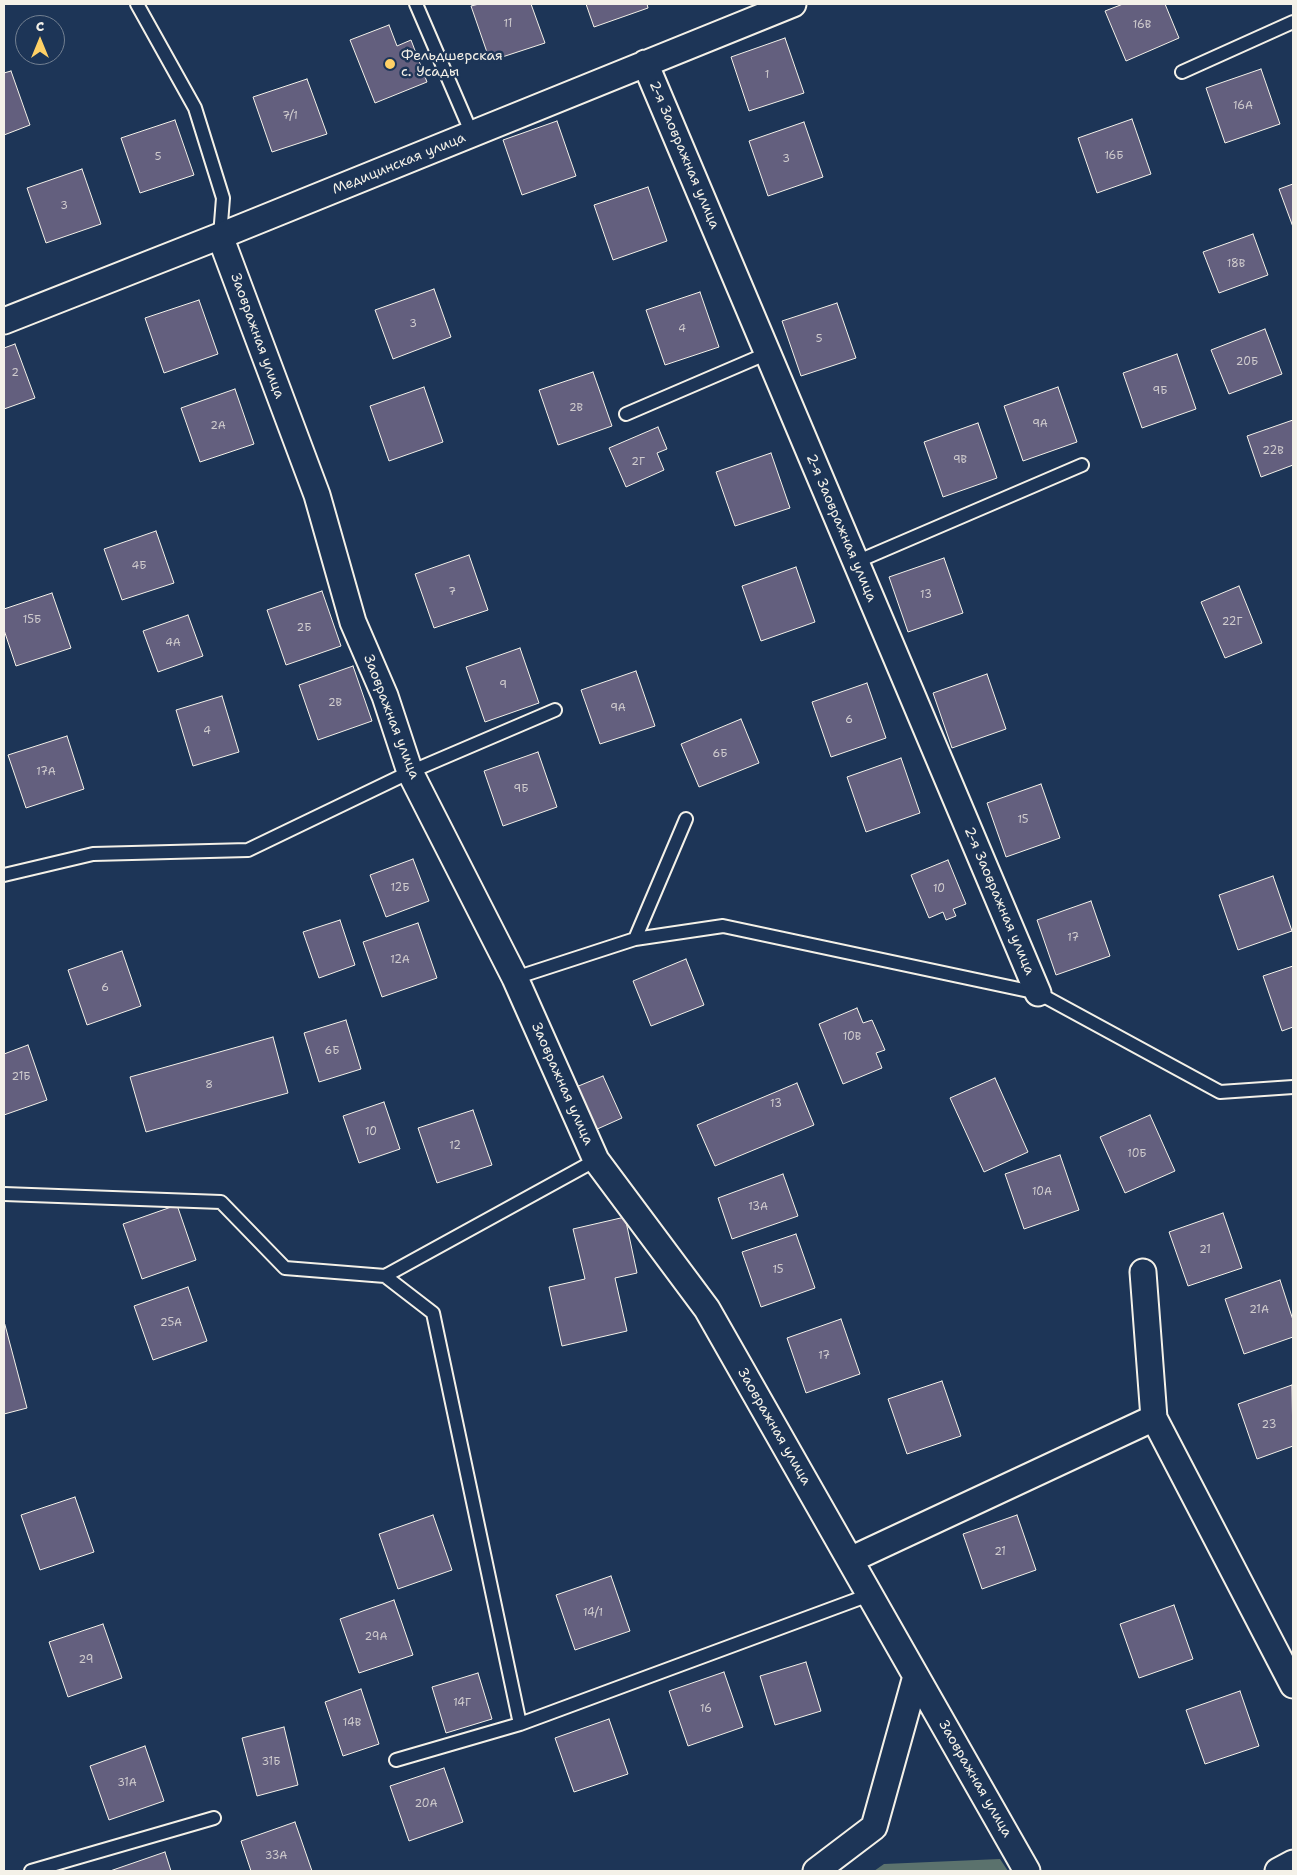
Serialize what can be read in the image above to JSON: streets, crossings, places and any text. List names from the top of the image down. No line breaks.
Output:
{"streets":{"street":["2-я Заовражная улица","Медицинская улица","Заовражная улица"]},"crossings":[["2-я Заовражная улица","Медицинская улица"],["Медицинская улица","Заовражная улица"]],"places":["Фельдшерская с. Усады"],"house_numbers":["11","16В","1","16А","7/1","16Б","5","3","3","18В","3","4","5","20Б","2","9Б","2В","9А","2А","22В","9В","2Г","4Б","7","13","15Б","22Г","2Б","4А","9","2В","9А","6","4","6Б","17А","9Б","15","12Б","10","17","12А","6","10В","6Б","21Б","8","13","10","12","10Б","10А","13А","21","15","21А","25А","17","23","21","14/1","29А","29","14Г","16","14В","31Б","31А","20А","33А"],"north":"top"}
